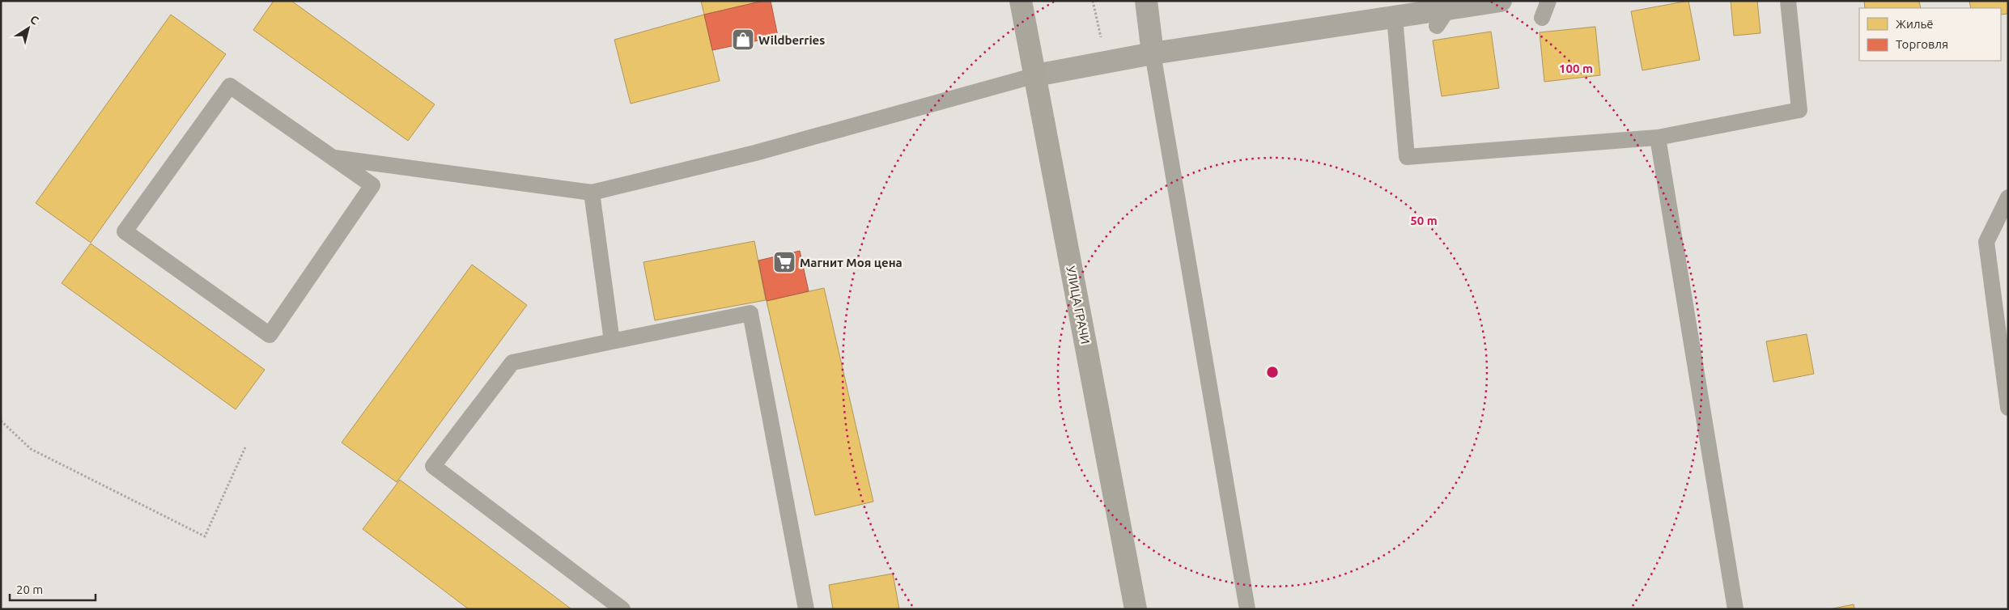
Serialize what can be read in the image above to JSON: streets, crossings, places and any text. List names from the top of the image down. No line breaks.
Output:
{"streets":{"street":["УЛИЦА ГРАЧИ"]},"places":{"shop":["Wildberries"],"supermarket":["Магнит Моя цена"]},"legend":["Жильё","Торговля"],"scale_bar":"20 m","north":"top right","rings":["100 m","50 m"]}
